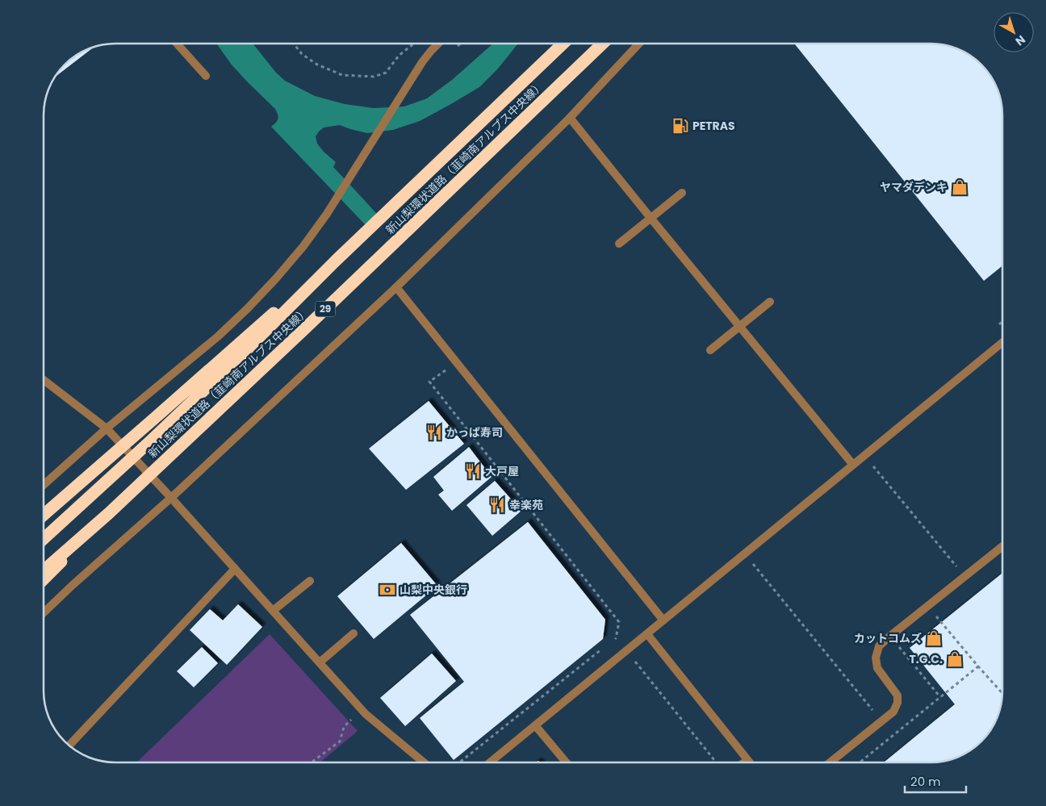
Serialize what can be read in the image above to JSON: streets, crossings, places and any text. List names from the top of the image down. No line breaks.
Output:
{"streets":{"highway":["新山梨環状道路（韮崎南アルプス中央線）","29"]},"places":{"fuel station":["PETRAS"],"shop":["ヤマダデンキ","カットコムズ","T.G.C."],"restaurant":["かっぱ寿司","大戸屋","幸楽苑"],"bank":["山梨中央銀行"]},"scale_bar":"20 m","north":"bottom right"}
